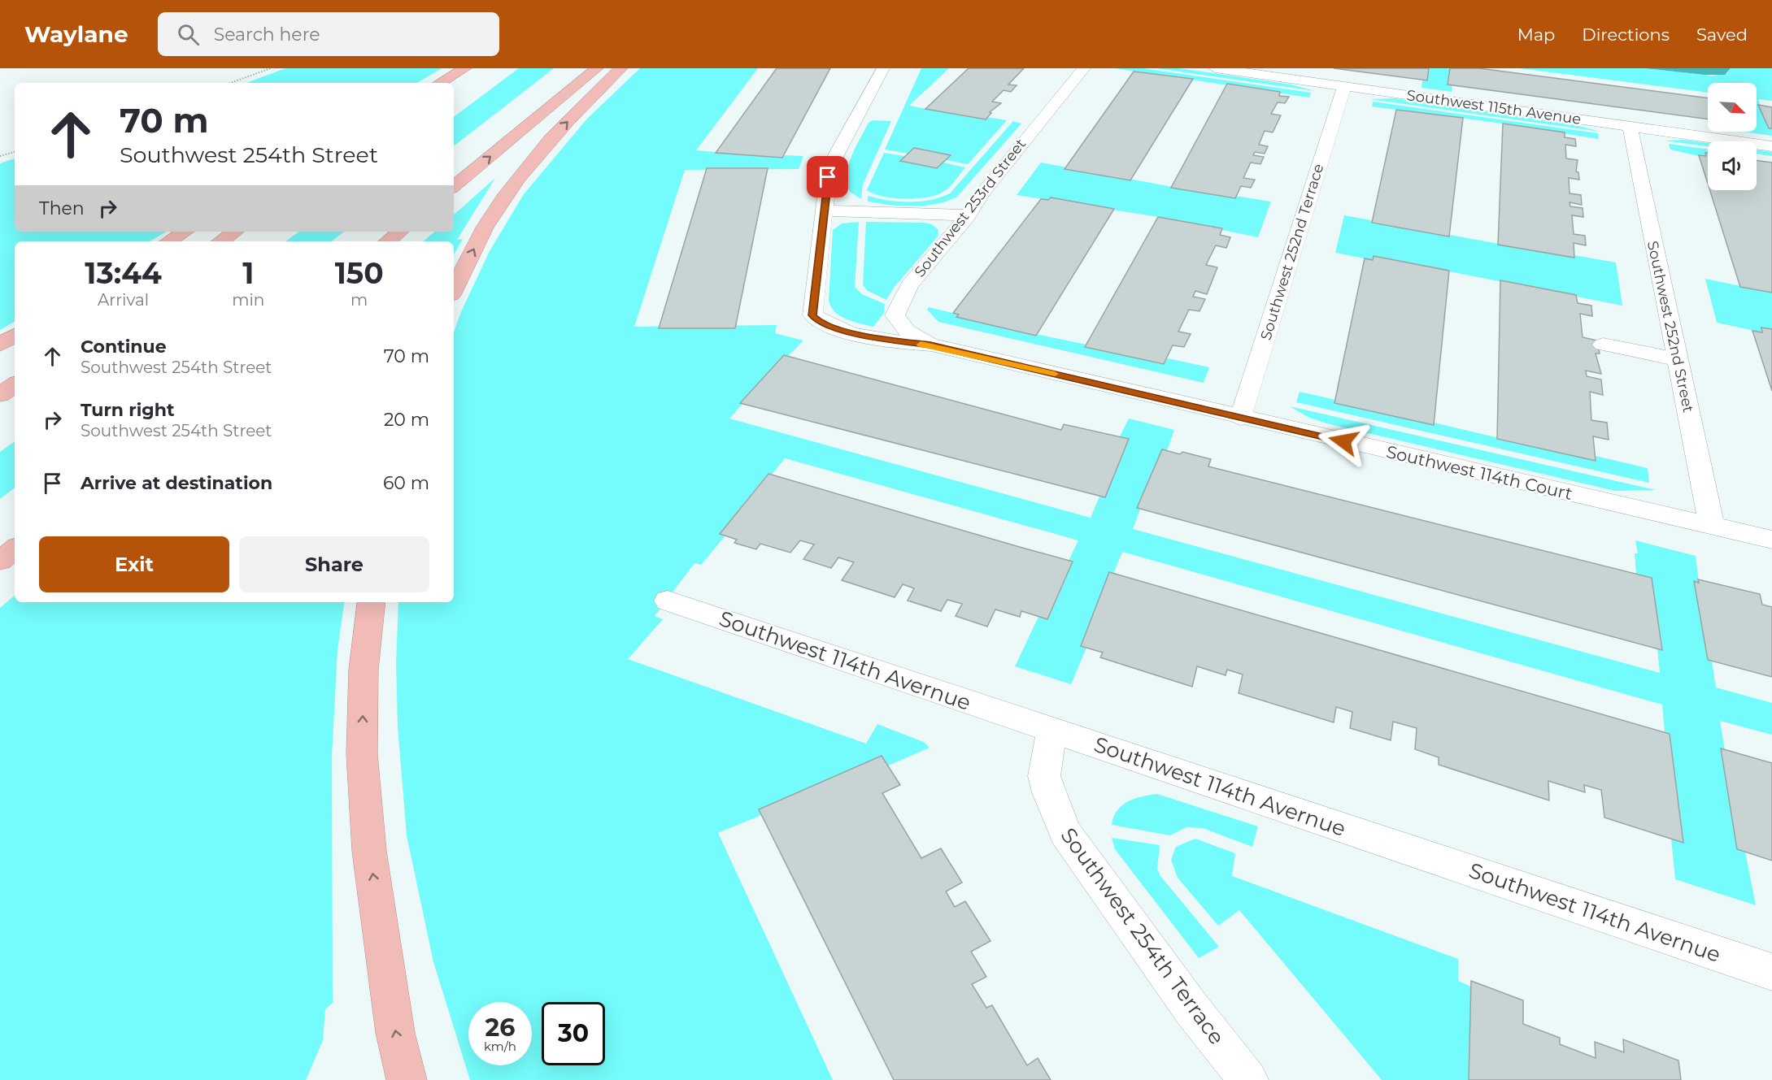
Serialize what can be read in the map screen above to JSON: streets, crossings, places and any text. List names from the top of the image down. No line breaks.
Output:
{"streets":{"street":["Southwest 115th Avenue","Southwest 253rd Street","Southwest 252nd Terrace","Southwest 252nd Street","Southwest 114th Court","Southwest 114th Avernue","Southwest 254th Terrace"]},"crossings":[["Southwest 115th Avenue","Southwest 252nd Terrace"],["Southwest 115th Avenue","Southwest 252nd Street"],["Southwest 253rd Street","Southwest 114th Court"],["Southwest 252nd Terrace","Southwest 114th Court"],["Southwest 252nd Street","Southwest 114th Court"],["Southwest 114th Avernue","Southwest 254th Terrace"]],"north":"bottom right","page":{"header":"Waylane","search":"Search here","nav":["Map","Directions","Saved"],"turn":["70 m","Southwest 254th Street"],"then":"Then","eta":["13:44","Arrival","1","min","150","m"],"list":[{"name":"Continue","note":"Southwest 254th Street","value":"70 m"},{"name":"Turn right","note":"Southwest 254th Street","value":"20 m"},{"name":"Arrive at destination","value":"60 m"}],"buttons":["Exit","Share"],"speed":"26 km/h","limit":"30"}}
